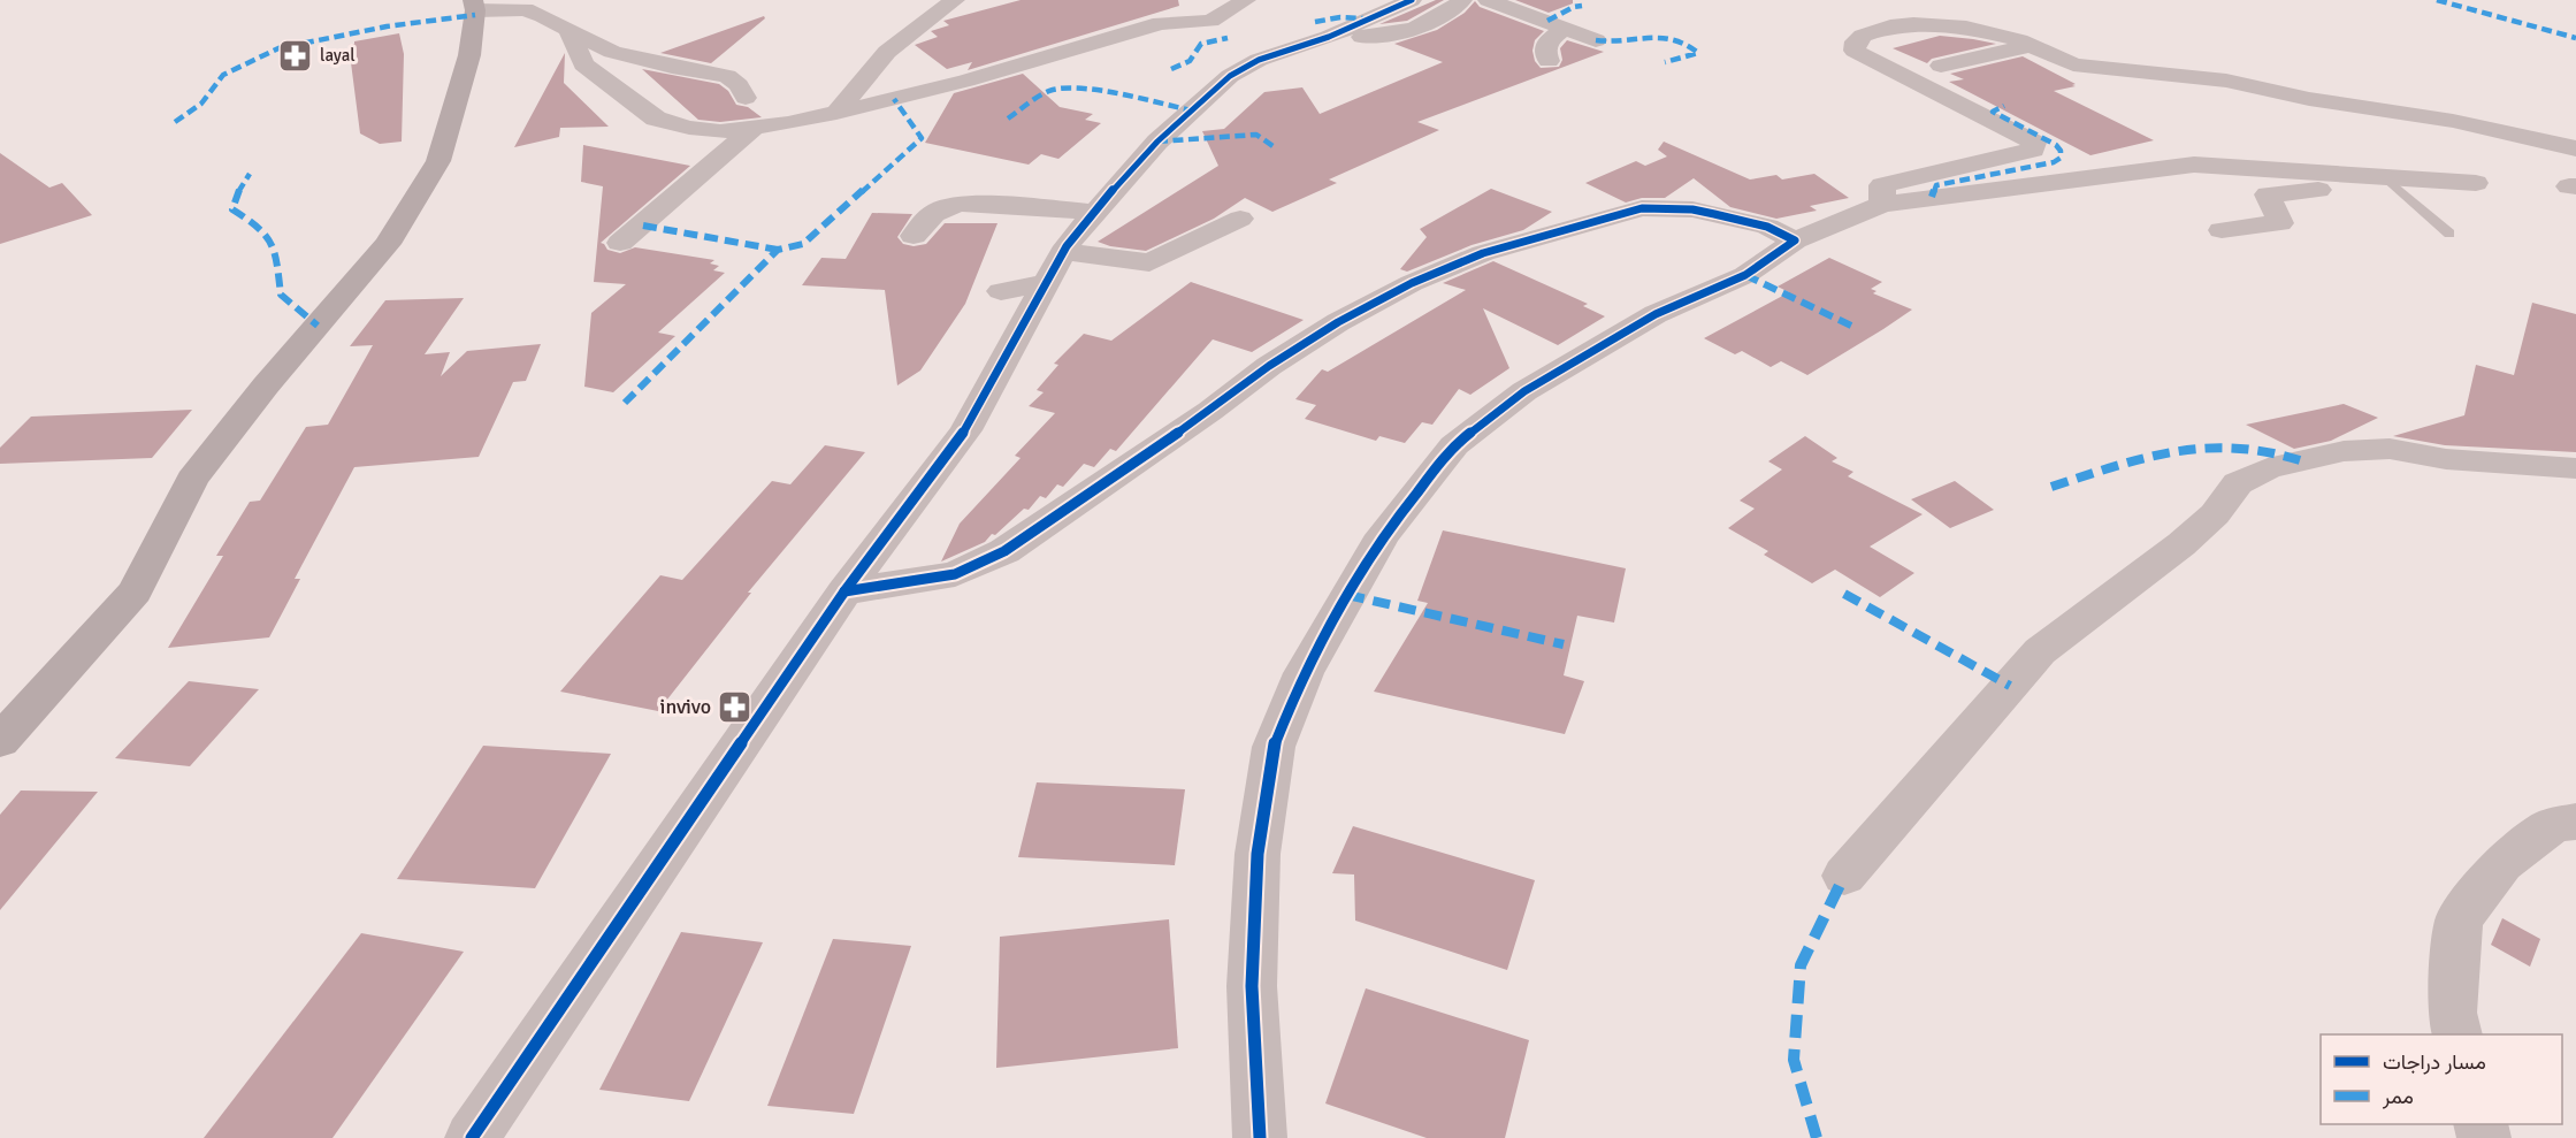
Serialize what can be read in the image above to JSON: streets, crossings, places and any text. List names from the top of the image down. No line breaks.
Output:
{"places":{"pharmacy":["layal","invivo"]},"legend":["مسار دراجات","ممر"]}
